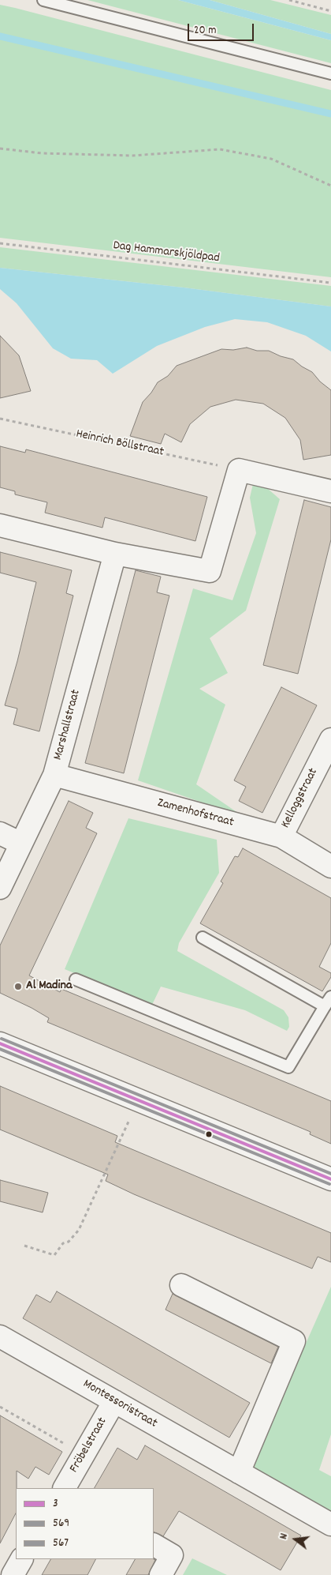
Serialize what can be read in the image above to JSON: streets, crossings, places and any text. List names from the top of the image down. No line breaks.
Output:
{"streets":{"street":["Marshallstraat","Kelloggstraat","Zamenhofstraat","Montessoristraat","Fröbelstraat"],"path":["Dag Hammarskjöldpad","Heinrich Böllstraat"]},"crossings":[["Marshallstraat","Zamenhofstraat"],["Kelloggstraat","Zamenhofstraat"],["Montessoristraat","Fröbelstraat"]],"places":["Al Madina"],"lines":["transit line 567","transit line 3","transit line 569"],"legend":["3","569","567"],"scale_bar":"20 m","north":"left"}
